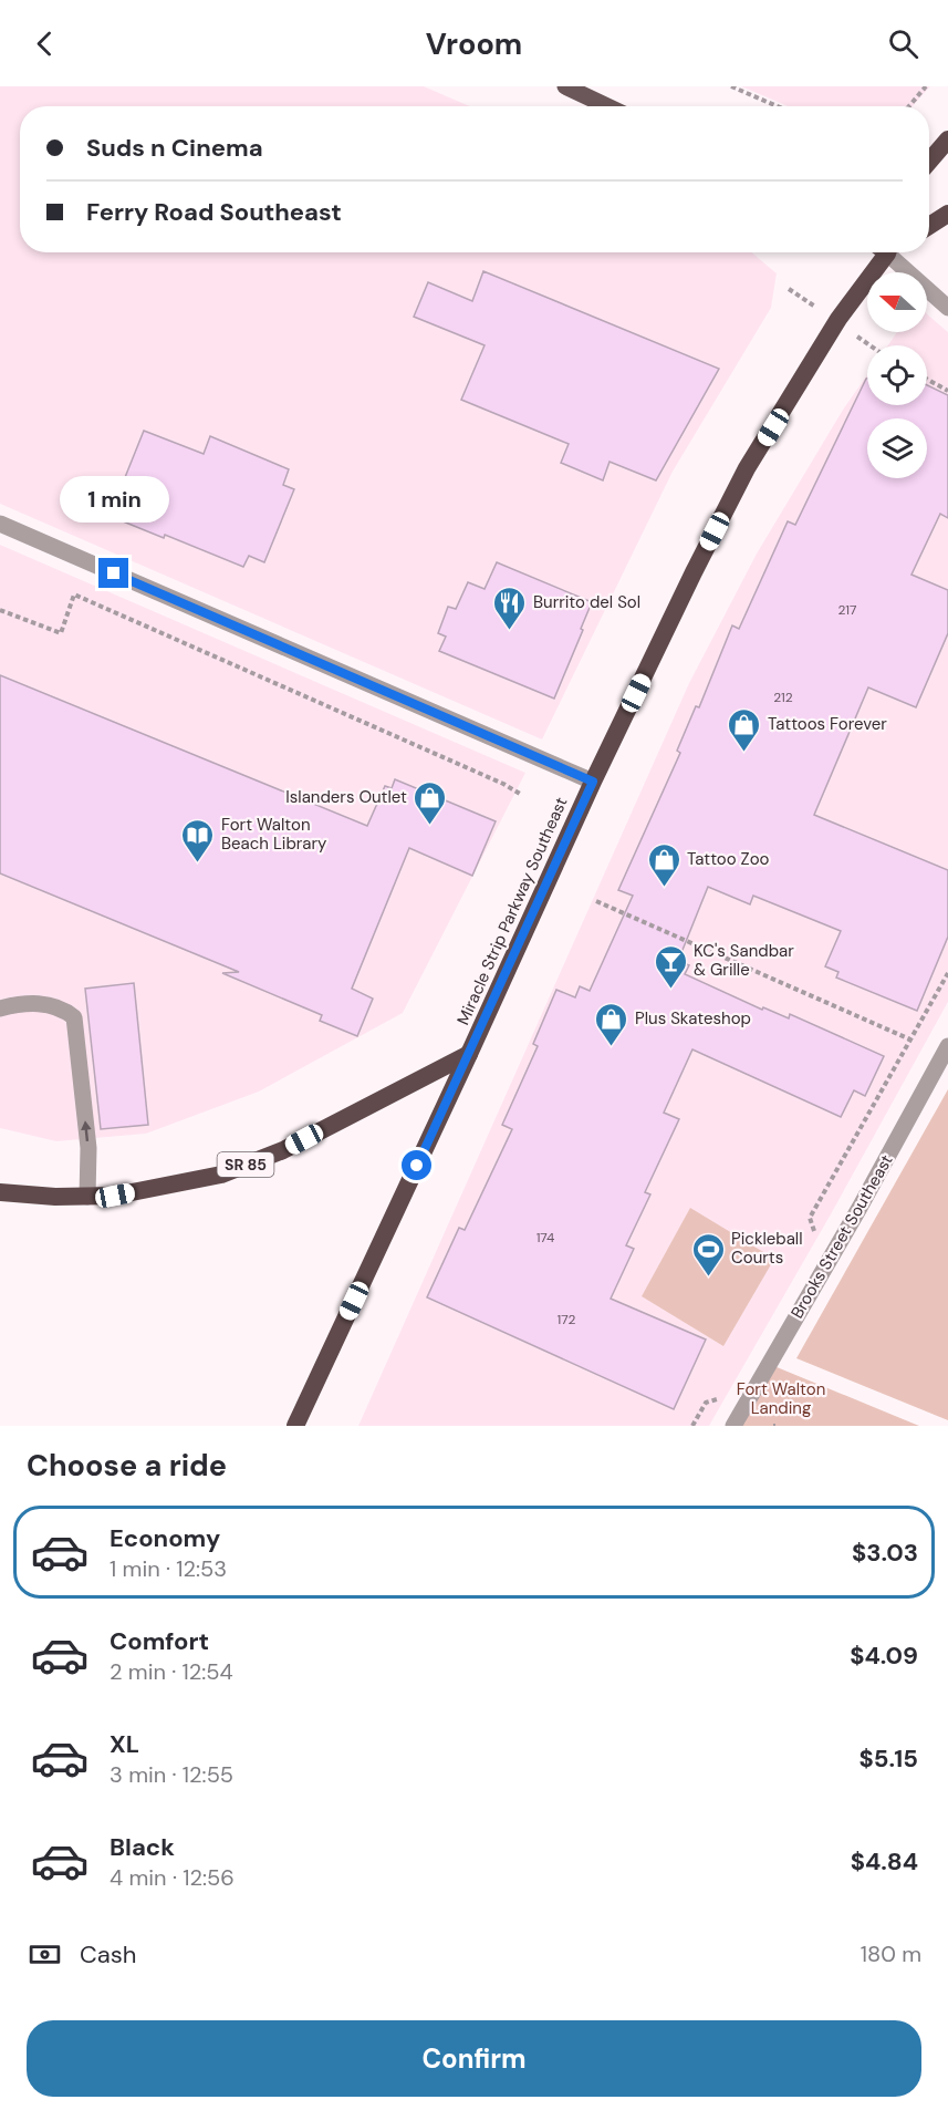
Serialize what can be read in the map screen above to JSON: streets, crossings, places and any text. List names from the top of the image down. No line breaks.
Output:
{"streets":{"highway":["Miracle Strip Parkway Southeast","SR 85"],"street":["Brooks Street Southeast"]},"crossings":[["Miracle Strip Parkway Southeast","SR 85"]],"parks":["Fort Walton Landing"],"places":{"restaurant":["Burrito del Sol"],"shop":["Tattoos Forever","Islanders Outlet","Tattoo Zoo","Plus Skateshop"],"library":["Fort Walton Beach Library"],"bar":["KC's Sandbar & Grille"],"sports":["Pickleball Courts"]},"house_numbers":["217","212","174","172"],"north":"left","page":{"header":"Vroom","banner":["Suds n Cinema","Ferry Road Southeast"],"bubble":"1 min","heading":"Choose a ride","list":[{"name":"Economy","note":"1 min · 12:53","value":"$3.03"},{"name":"Comfort","note":"2 min · 12:54","value":"$4.09"},{"name":"XL","note":"3 min · 12:55","value":"$5.15"},{"name":"Black","note":"4 min · 12:56","value":"$4.84"}],"pay":["Cash","180 m"],"buttons":"Confirm"}}
